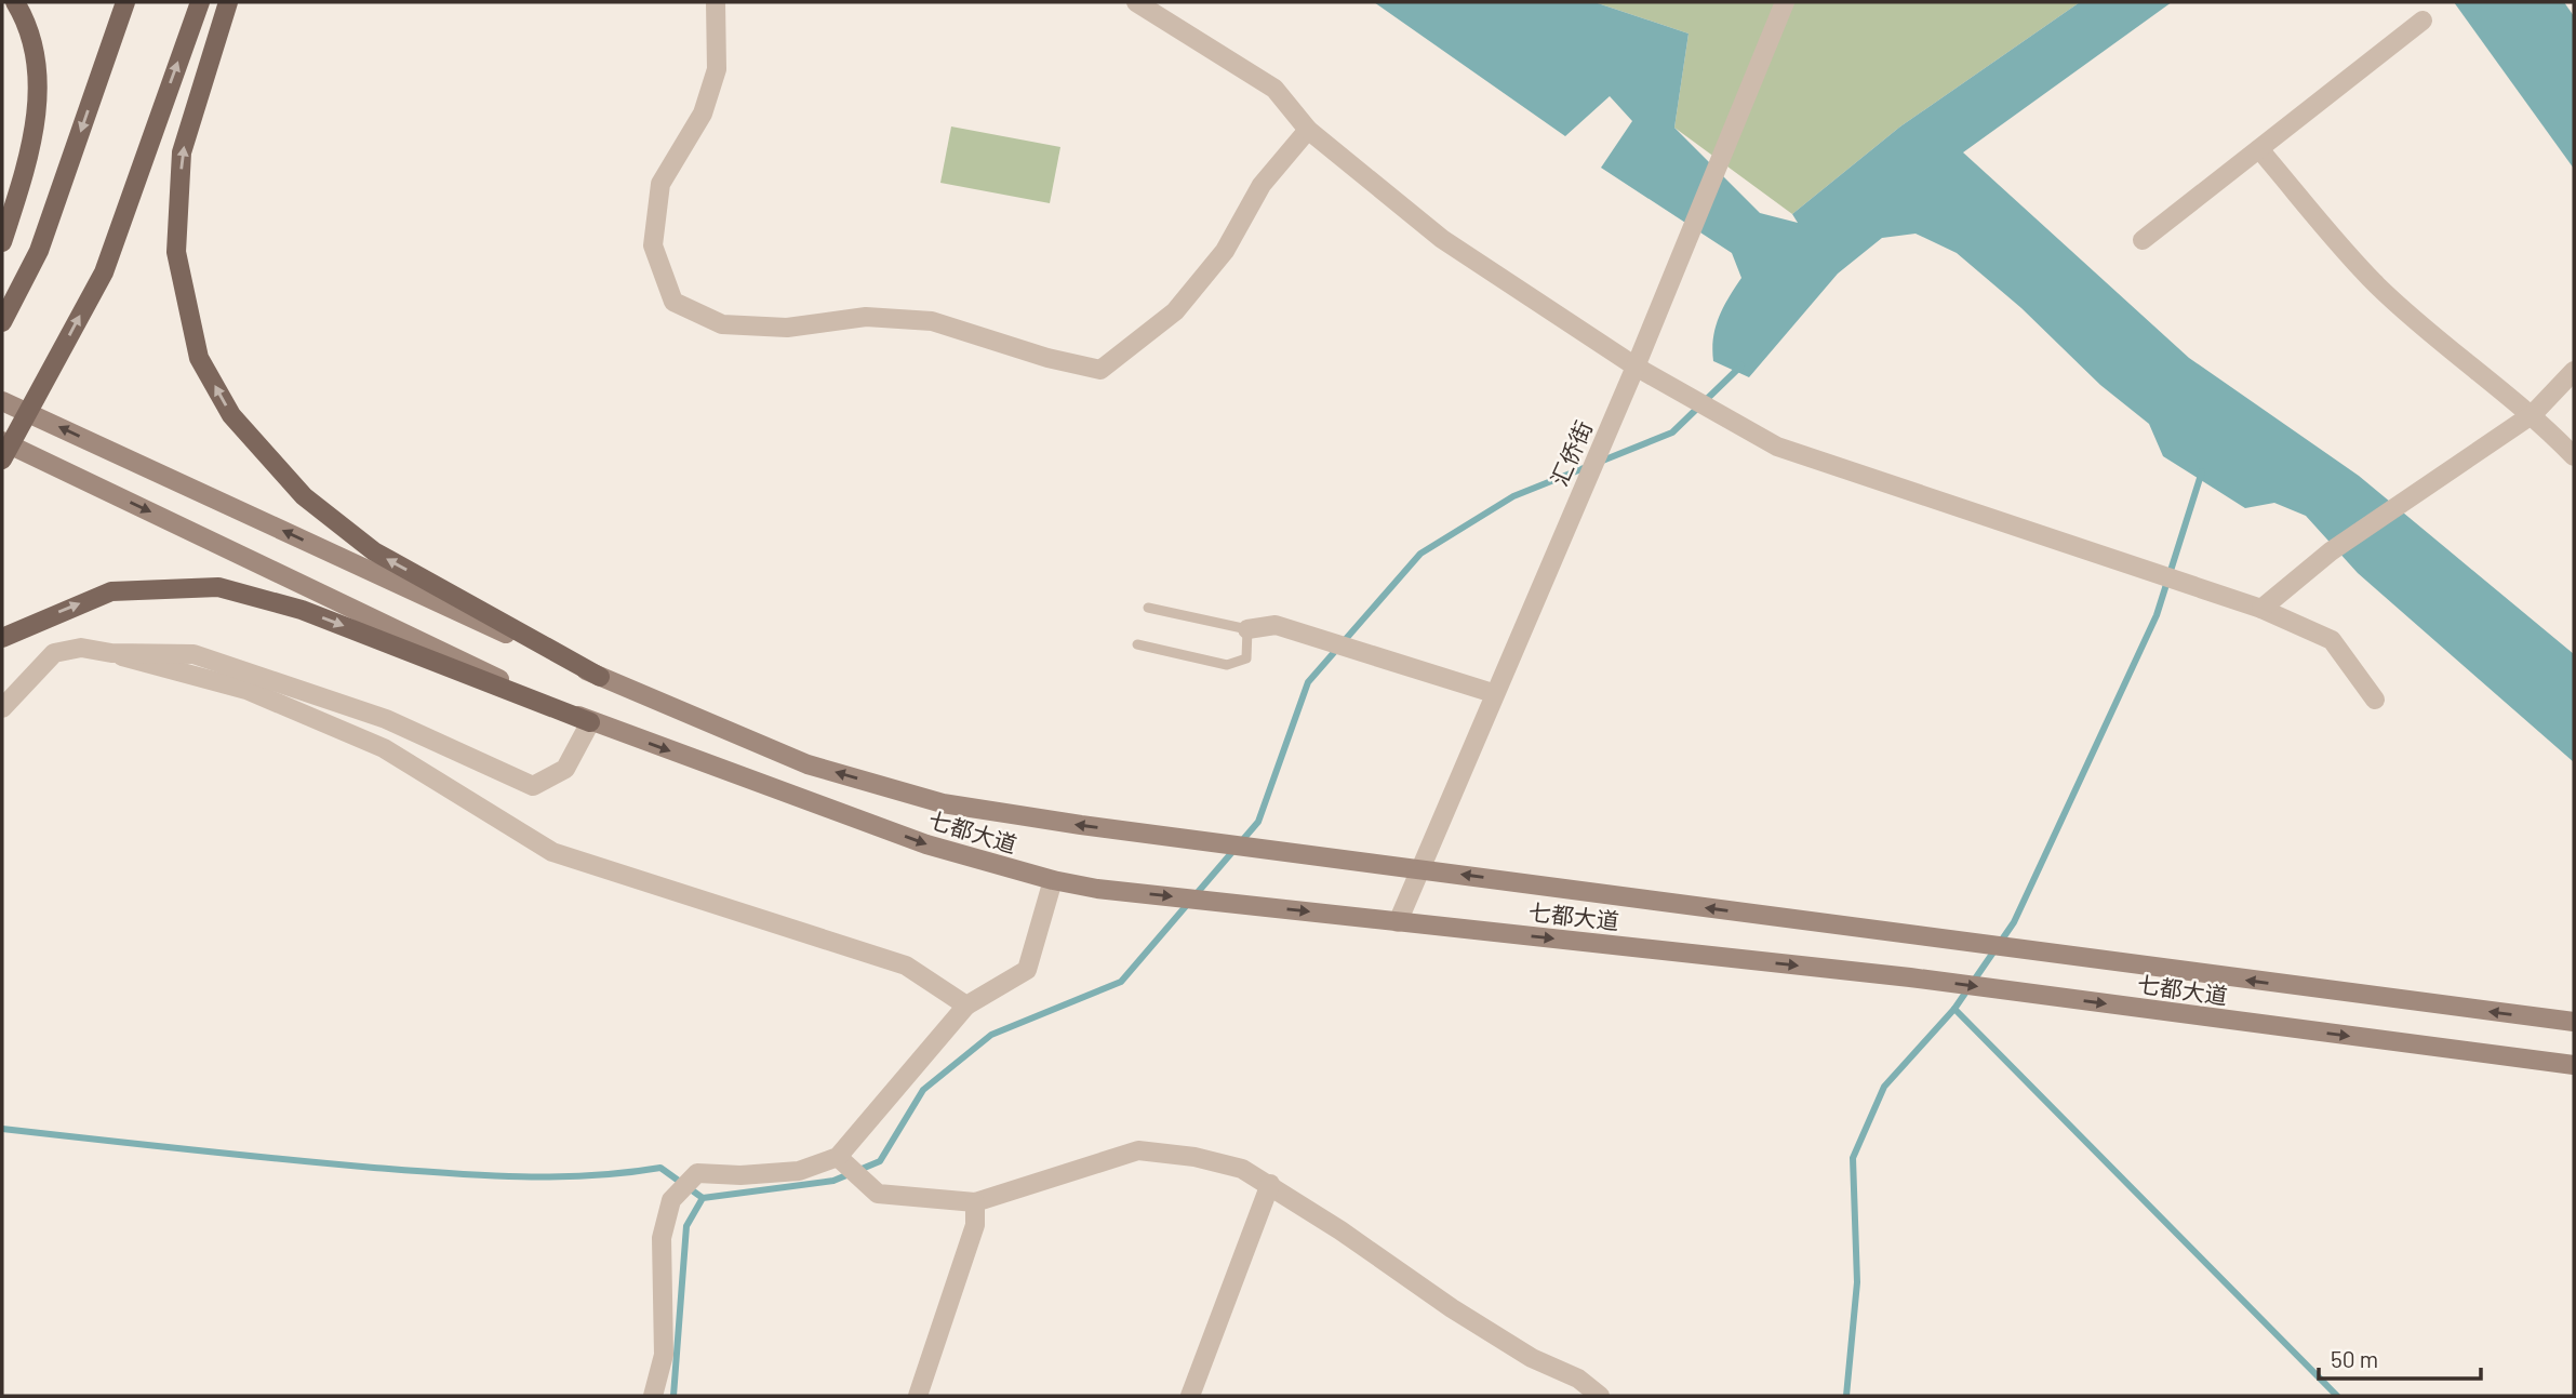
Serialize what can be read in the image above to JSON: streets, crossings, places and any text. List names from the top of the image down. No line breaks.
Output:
{"streets":{"main road":["七都大道"],"street":["汇侨街"]},"crossings":[["汇侨街","七都大道"]],"scale_bar":"50 m"}
